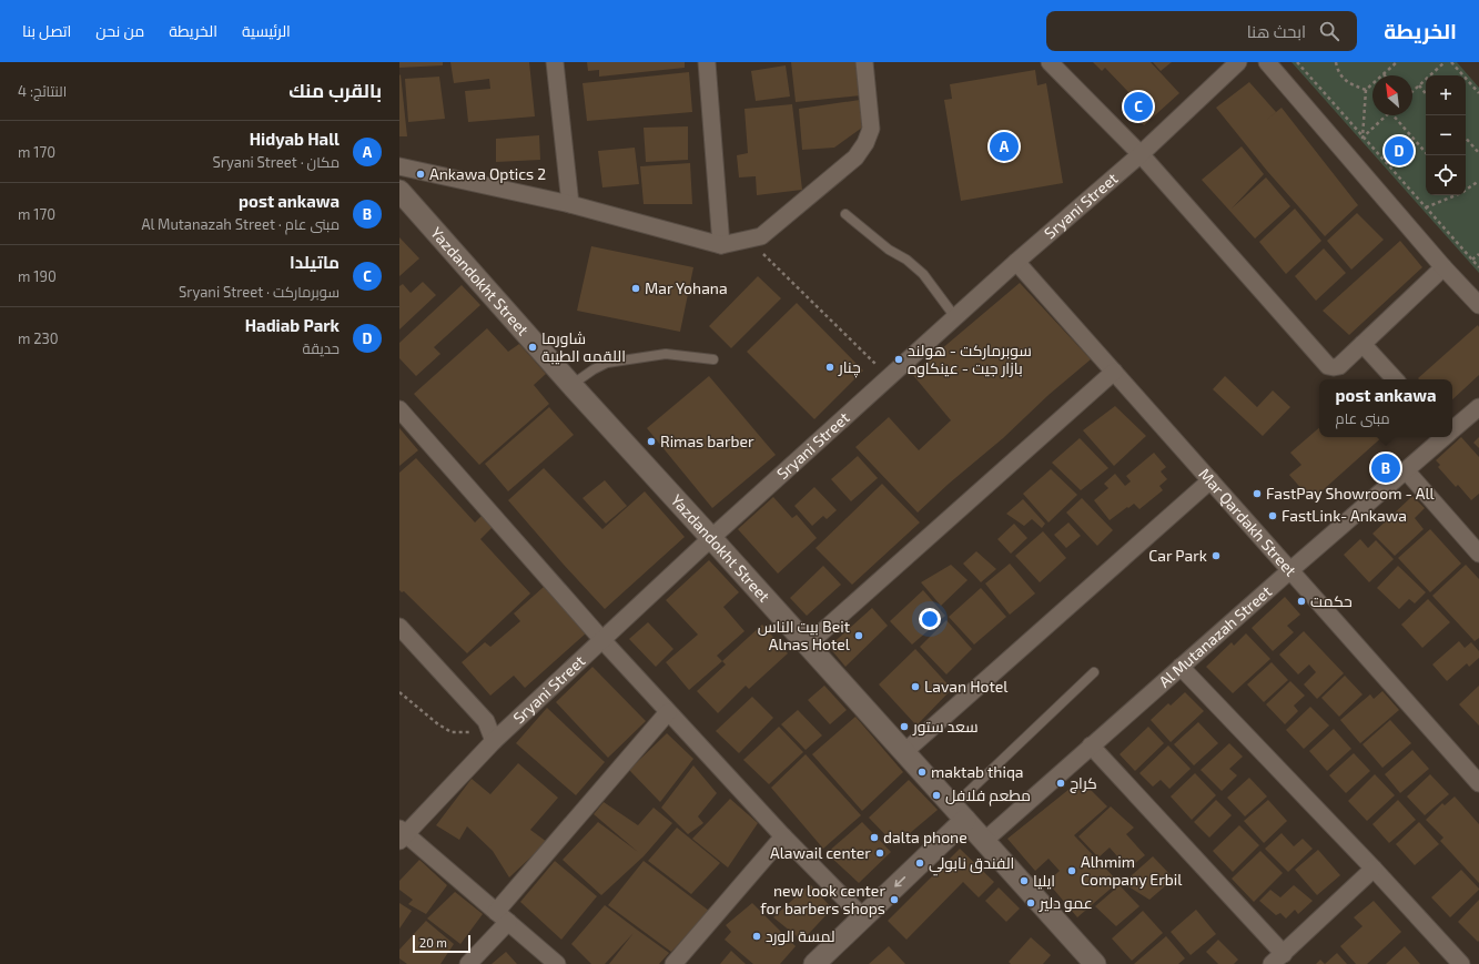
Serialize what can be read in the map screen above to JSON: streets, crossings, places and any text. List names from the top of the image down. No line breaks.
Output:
{"streets":{"street":["Sryani Street","Yazdandokht Street","Mar Qardakh Street","Al Mutanazah Street"]},"crossings":[["Sryani Street","Yazdandokht Street"],["Sryani Street","Mar Qardakh Street"],["Yazdandokht Street","Al Mutanazah Street"],["Mar Qardakh Street","Al Mutanazah Street"]],"places":["Ankawa Optics 2","Mar Yohana","شاورما اللقمه الطيبة","سوبرماركت - هولند بازار جيت - عينكاوه","چنار","Rimas barber","FastPay Showroom - All","FastLink- Ankawa","Car Park","حكمت","بيت الناس Beit Alnas Hotel","Lavan Hotel","سعد ستور","maktab thiqa","كراج","مطعم فلافل","dalta phone","Alawail center","الفندق نابولي","Alhmim Company Erbil","ايليا","new look center for barbers shops","عمو دلير","لمسة الورد"],"scale_bar":"20 m","north":"top left","page":{"header":"الخريطة","search":"ابحث هنا","nav":["الرئيسية","الخريطة","من نحن","اتصل بنا"],"heading":["بالقرب منك","النتائج: 4"],"map_buttons":["+","−"],"pins":["C","A","D","B"],"list":[{"mark":"A","name":"Hidyab Hall","note":"مكان · Sryani Street","value":"170 m"},{"mark":"B","name":"post ankawa","note":"مبنى عام · Al Mutanazah Street","value":"170 m"},{"mark":"C","name":"ماتیلدا","note":"سوبرماركت · Sryani Street","value":"190 m"},{"mark":"D","name":"Hadiab Park","note":"حديقة","value":"230 m"}],"popup":["post ankawa","مبنى عام"],"scale":"20 m"}}
